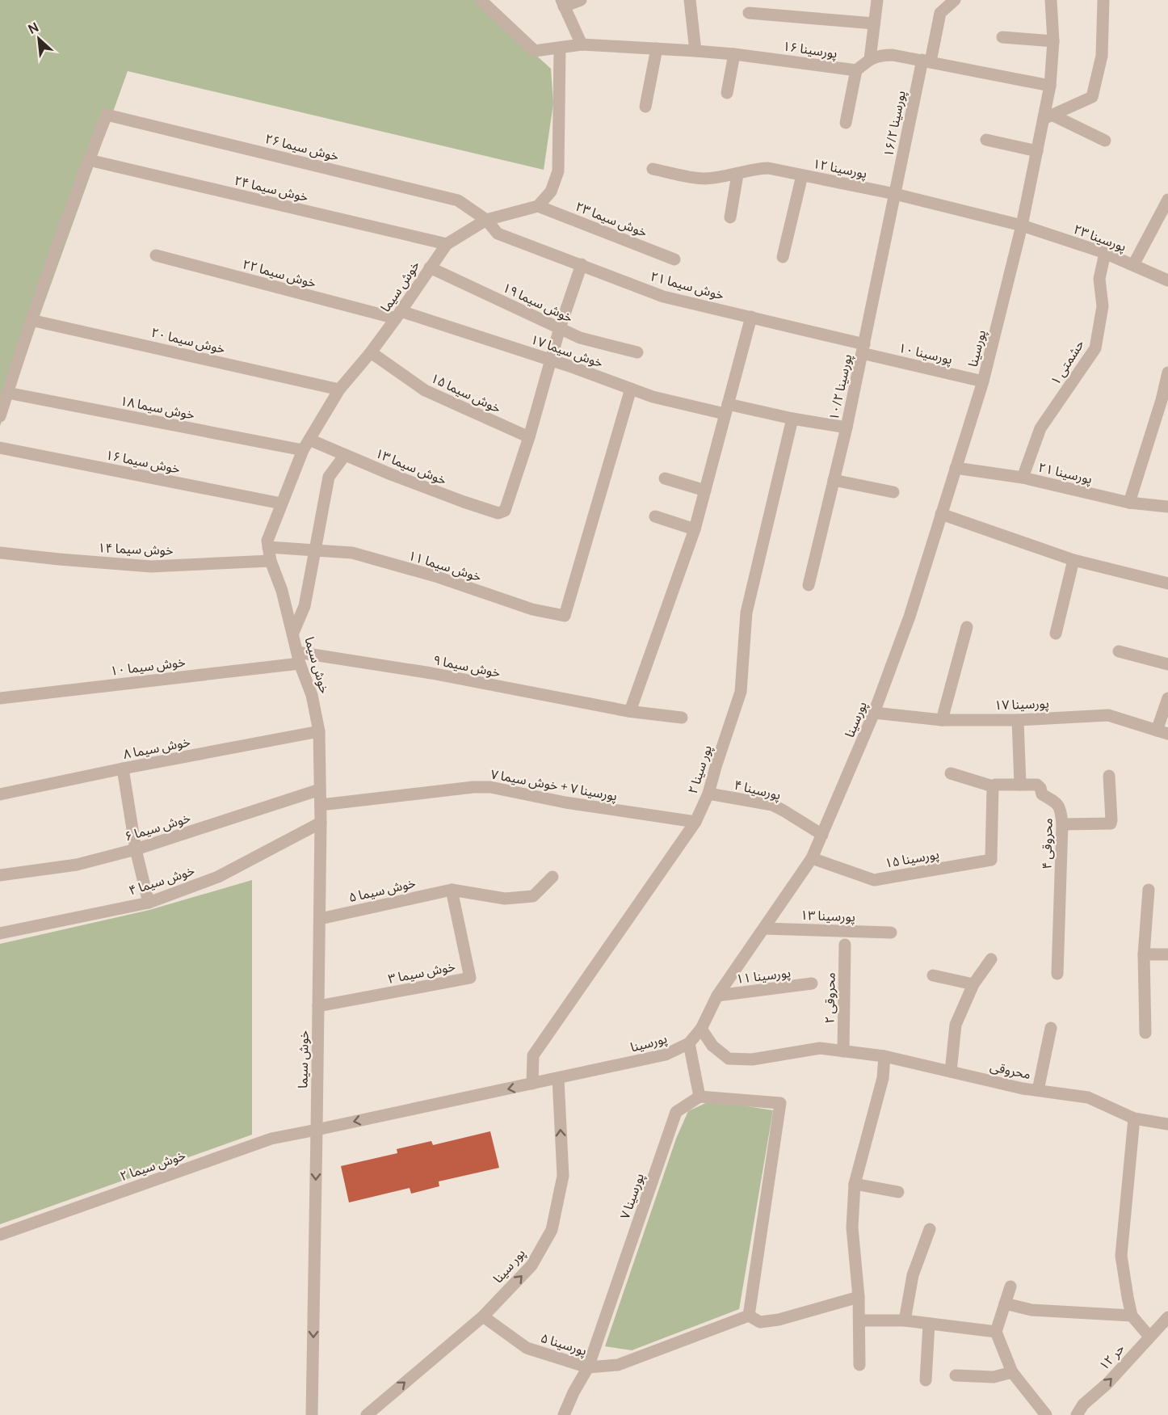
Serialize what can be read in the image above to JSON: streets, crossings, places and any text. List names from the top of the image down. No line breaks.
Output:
{"streets":{"street":["پورسینا ۱۶","پورسینا ۱۶/۲","خوش سیما ۲۶","پورسینا ۱۲","خوش سیما ۲۴","خوش سیما ۲۳","پورسینا ۲۳","خوش سیما ۲۲","خوش سیما ۲۱","خوش سیما","خوش سیما ۱۹","خوش سیما ۲۰","پورسینا","خوش سیما ۱۷","پورسینا ۱۰","حشمتی ۱","پورسینا ۱۰/۲","خوش سیما ۱۵","خوش سیما ۱۸","خوش سیما ۱۶","خوش سیما ۱۳","پورسینا ۲۱","خوش سیما ۱۴","خوش سیما ۱۱","خوش سیما ۱۰","خوش سیما ۹","پورسینا ۱۷","خوش سیما ۸","پور سینا ۲","پورسینا ۷ + خوش سیما ۷","پورسینا ۴","خوش سیما ۶","محروقی ۴","پورسینا ۱۵","خوش سیما ۴","خوش سیما ۵","پورسینا ۱۳","خوش سیما ۳","پورسینا ۱۱","محروقی ۲","محروقی","خوش سیما ۲","پورسینا ۷","پور سینا","پورسینا ۵","حر ۱۲"]},"crossings":[["پورسینا ۱۶/۲","پورسینا ۱۲"],["پورسینا ۱۶/۲","پورسینا ۱۰/۲"],["خوش سیما ۲۶","خوش سیما ۲۴"],["خوش سیما ۲۶","خوش سیما ۲۱"],["خوش سیما ۲۶","خوش سیما"],["پورسینا ۱۲","پورسینا ۲۳"],["پورسینا ۱۲","پورسینا"],["پورسینا ۱۲","پورسینا ۱۰/۲"],["خوش سیما ۲۴","خوش سیما"],["خوش سیما ۲۳","خوش سیما"],["پورسینا ۲۳","پورسینا"],["پورسینا ۲۳","حشمتی ۱"],["خوش سیما ۲۲","خوش سیما"],["خوش سیما ۲۲","خوش سیما ۱۷"],["خوش سیما ۲۱","خوش سیما"],["خوش سیما ۲۱","پورسینا ۱۰"],["خوش سیما ۲۱","پورسینا ۱۰/۲"],["خوش سیما","خوش سیما ۱۹"],["خوش سیما","خوش سیما ۲۰"],["خوش سیما","پورسینا"],["خوش سیما","خوش سیما ۱۷"],["خوش سیما","خوش سیما ۱۵"],["خوش سیما","خوش سیما ۱۸"],["خوش سیما","خوش سیما ۱۶"],["خوش سیما","خوش سیما ۱۳"],["خوش سیما","خوش سیما ۱۴"],["خوش سیما","خوش سیما ۱۱"],["خوش سیما","خوش سیما ۱۰"],["خوش سیما","خوش سیما ۹"],["خوش سیما","خوش سیما ۸"],["خوش سیما","پورسینا ۷ + خوش سیما ۷"],["خوش سیما","خوش سیما ۶"],["خوش سیما","خوش سیما ۴"],["خوش سیما","خوش سیما ۵"],["خوش سیما","خوش سیما ۳"],["خوش سیما","خوش سیما ۲"],["پورسینا","پورسینا ۱۰"],["پورسینا","پورسینا ۲۱"],["پورسینا","پورسینا ۱۷"],["پورسینا","پور سینا ۲"],["پورسینا","پورسینا ۴"],["پورسینا","پورسینا ۱۵"],["پورسینا","پورسینا ۱۳"],["پورسینا","پورسینا ۱۱"],["پورسینا","محروقی"],["پورسینا","خوش سیما ۲"],["پورسینا","پور سینا"],["خوش سیما ۱۷","پورسینا ۱۰/۲"],["خوش سیما ۱۷","خوش سیما ۱۱"],["خوش سیما ۱۷","پور سینا ۲"],["پورسینا ۱۰","پورسینا ۱۰/۲"],["حشمتی ۱","پورسینا ۲۱"],["خوش سیما ۱۵","خوش سیما ۱۳"],["خوش سیما ۱۰","خوش سیما ۹"],["پور سینا ۲","پورسینا ۷ + خوش سیما ۷"],["پور سینا ۲","پورسینا ۴"],["محروقی ۴","پورسینا ۱۵"],["خوش سیما ۵","خوش سیما ۳"],["محروقی ۲","محروقی"],["پورسینا ۷","پورسینا ۵"],["پور سینا","پورسینا ۵"]],"one_way":["پور سینا","حر ۱۲"],"north":"top left"}
